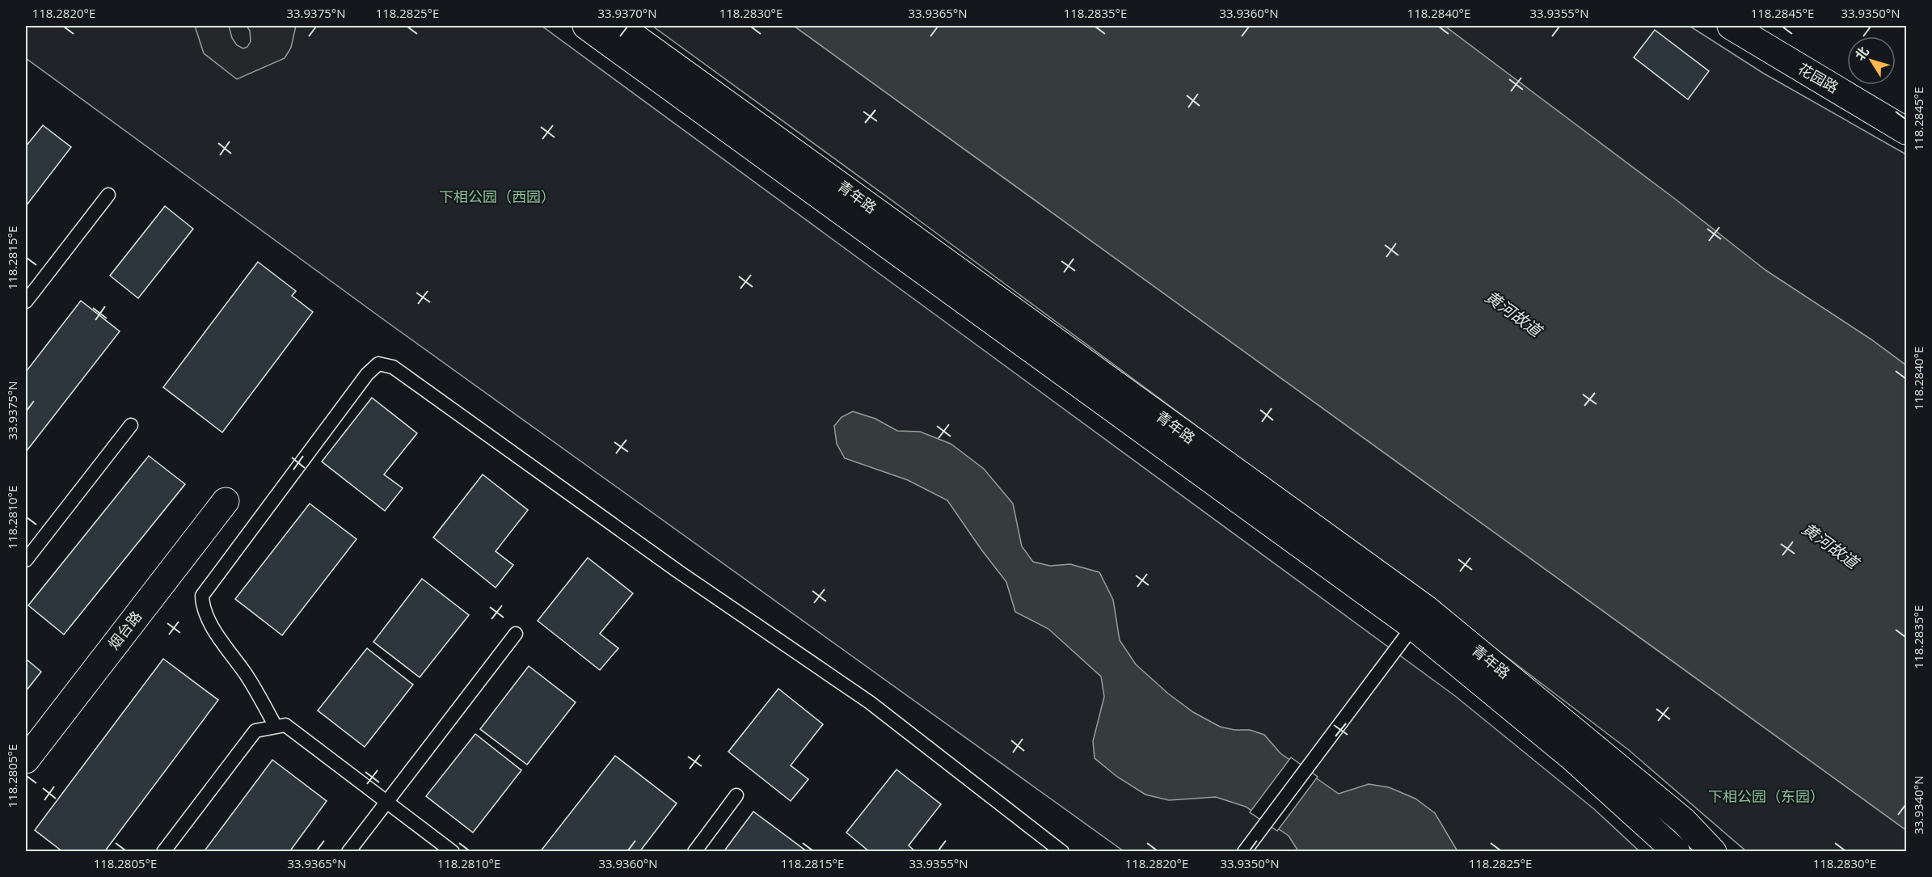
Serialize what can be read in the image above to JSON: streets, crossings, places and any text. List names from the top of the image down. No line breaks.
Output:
{"streets":{"street":["花园路","青年路","烟台路"]},"water":["黄河故道"],"parks":["下相公园（西园）","下相公园（东园）"],"north":"top left","coordinates":["118.2820°E","33.9375°N","118.2825°E","33.9370°N","118.2830°E","33.9365°N","118.2835°E","33.9360°N","118.2840°E","33.9355°N","118.2845°E","33.9350°N","118.2815°E","118.2810°E","118.2805°E","33.9340°N"]}
